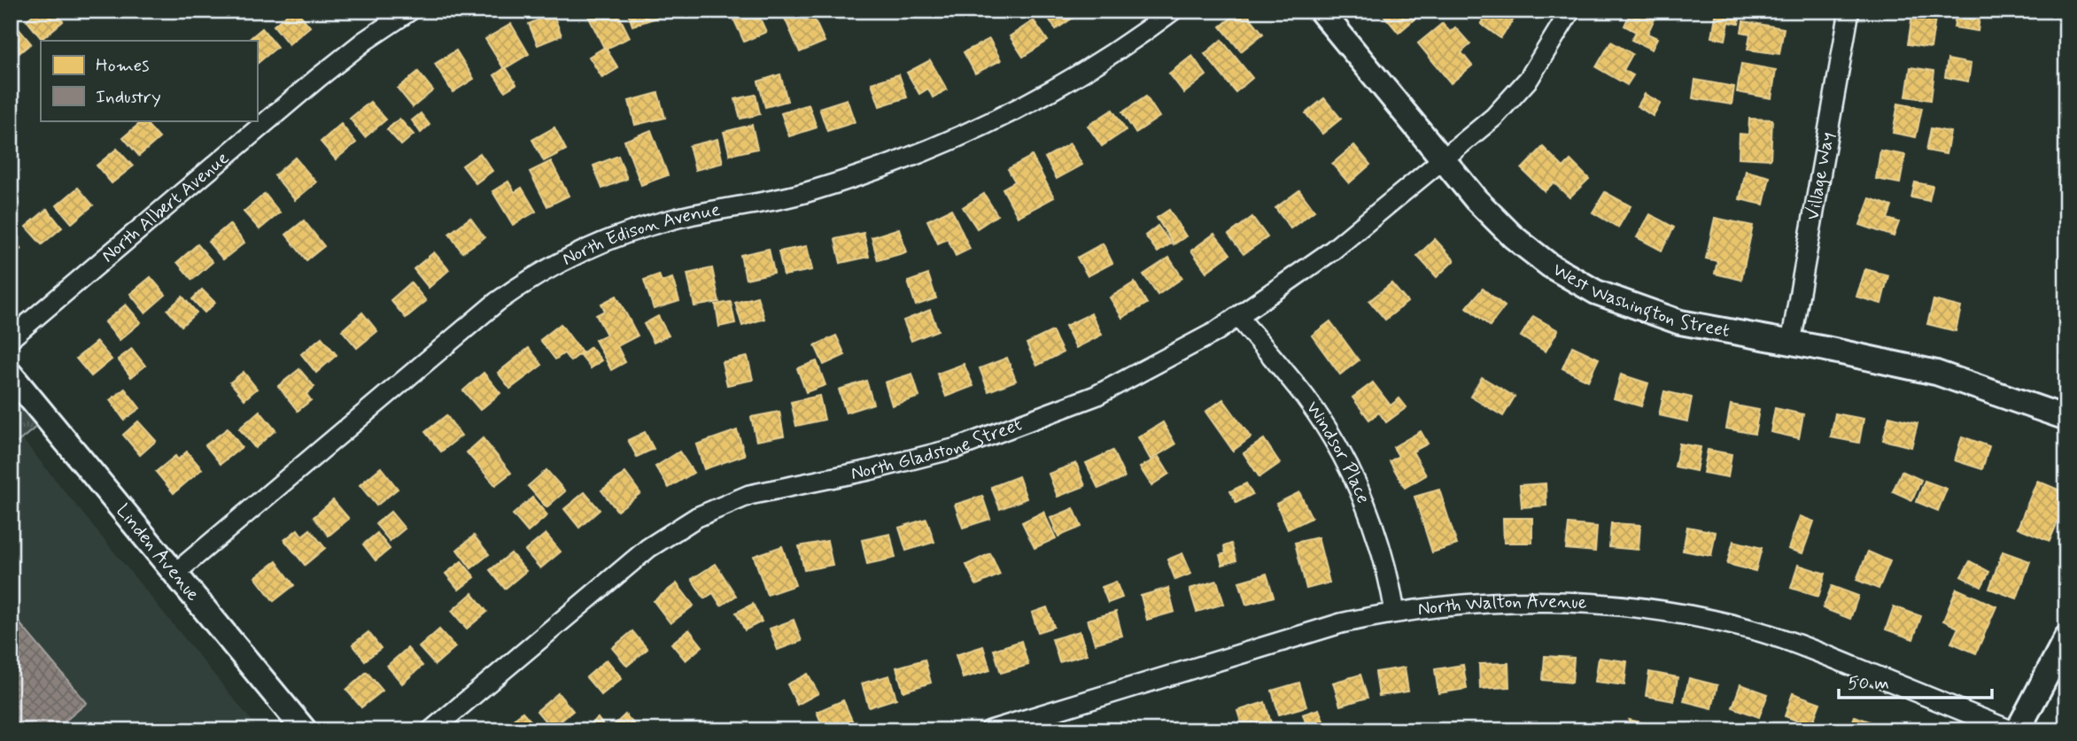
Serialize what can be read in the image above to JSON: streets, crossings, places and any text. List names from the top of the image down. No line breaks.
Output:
{"streets":{"street":["Village Way","North Albert Avenue","North Edison Avenue","West Washington Street","North Gladstone Street","Windsor Place","Linden Avenue","North Walton Avenue"]},"crossings":[["Village Way","West Washington Street"],["North Edison Avenue","Linden Avenue"],["West Washington Street","North Gladstone Street"],["North Gladstone Street","Windsor Place"],["Windsor Place","North Walton Avenue"]],"legend":["Homes","Industry"],"scale_bar":"50 m"}
